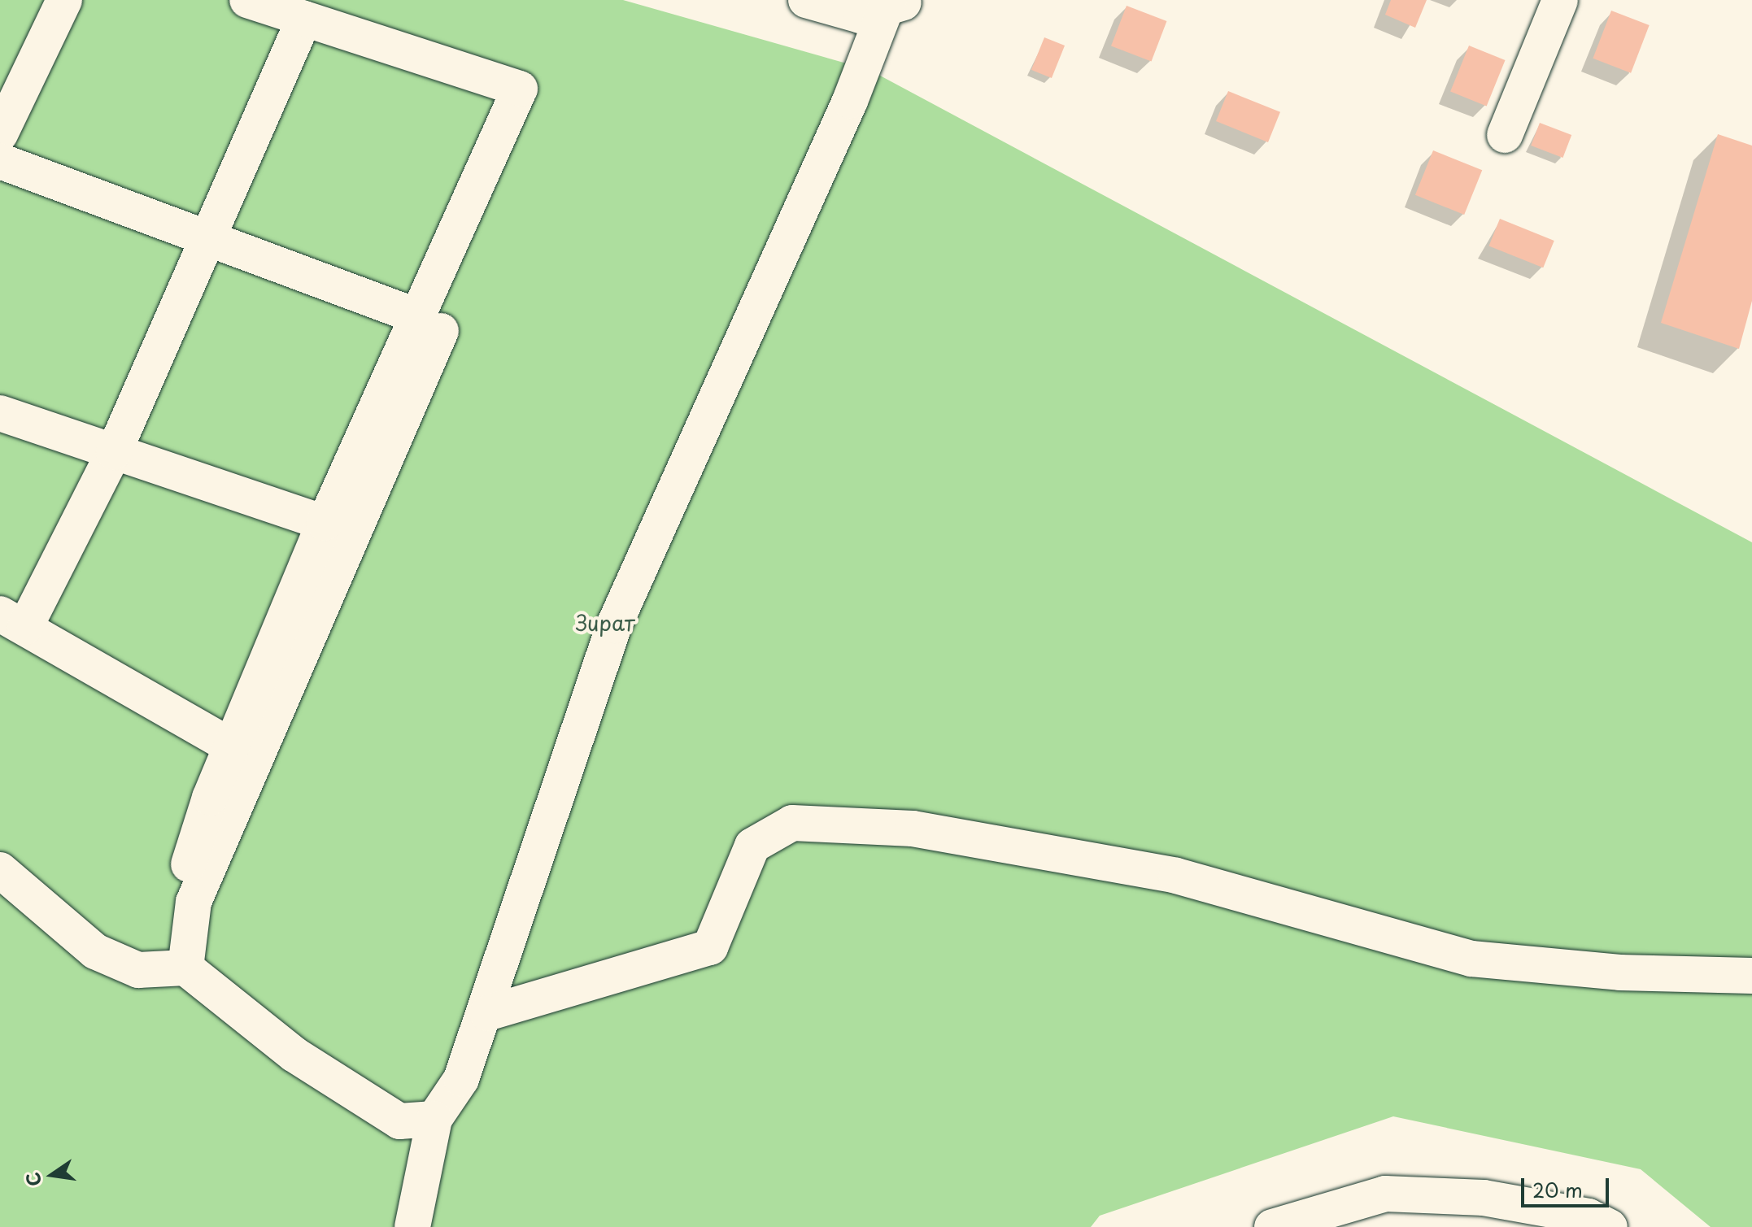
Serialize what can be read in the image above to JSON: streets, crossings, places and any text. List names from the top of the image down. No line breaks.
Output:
{"parks":["Зират"],"scale_bar":"20 m","north":"left"}
